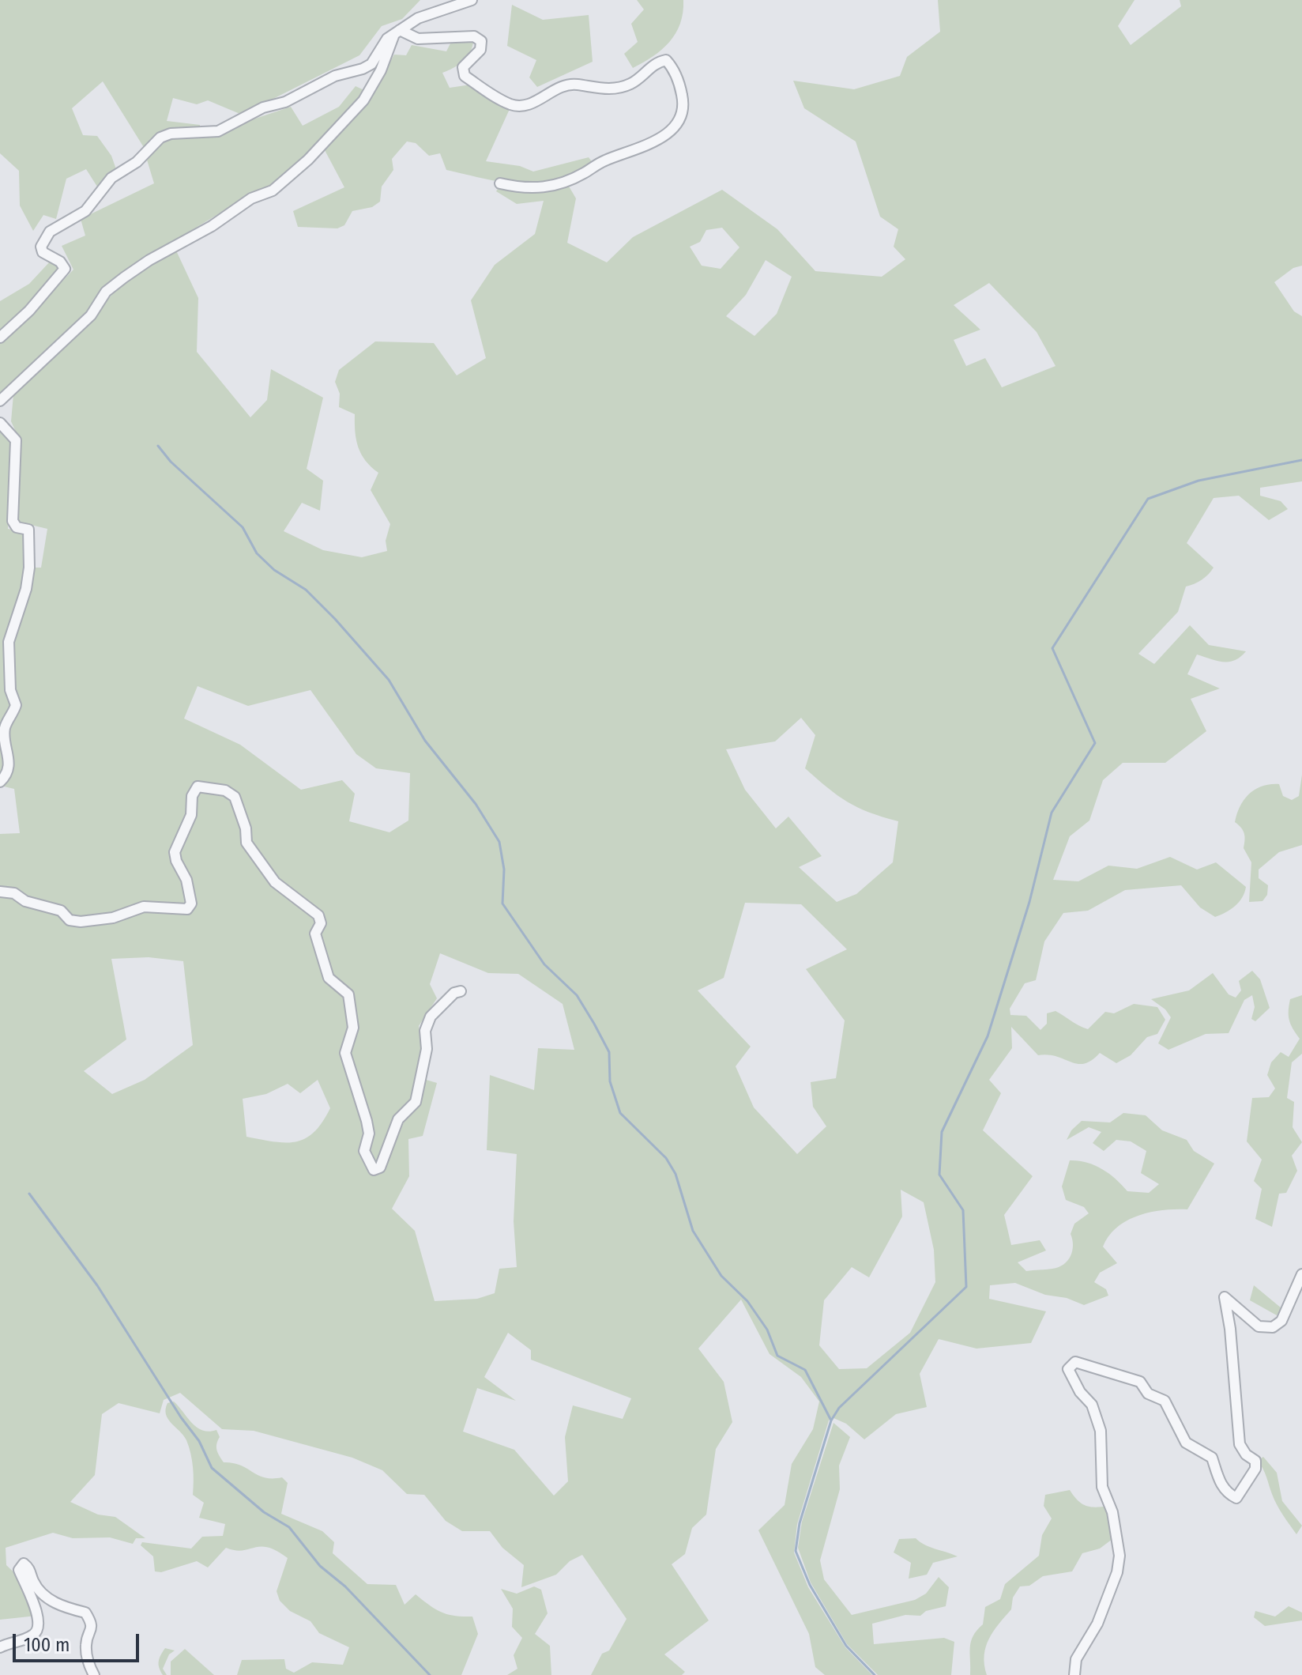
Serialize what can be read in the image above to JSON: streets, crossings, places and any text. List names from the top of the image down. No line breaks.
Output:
{"scale_bar":"100 m"}
